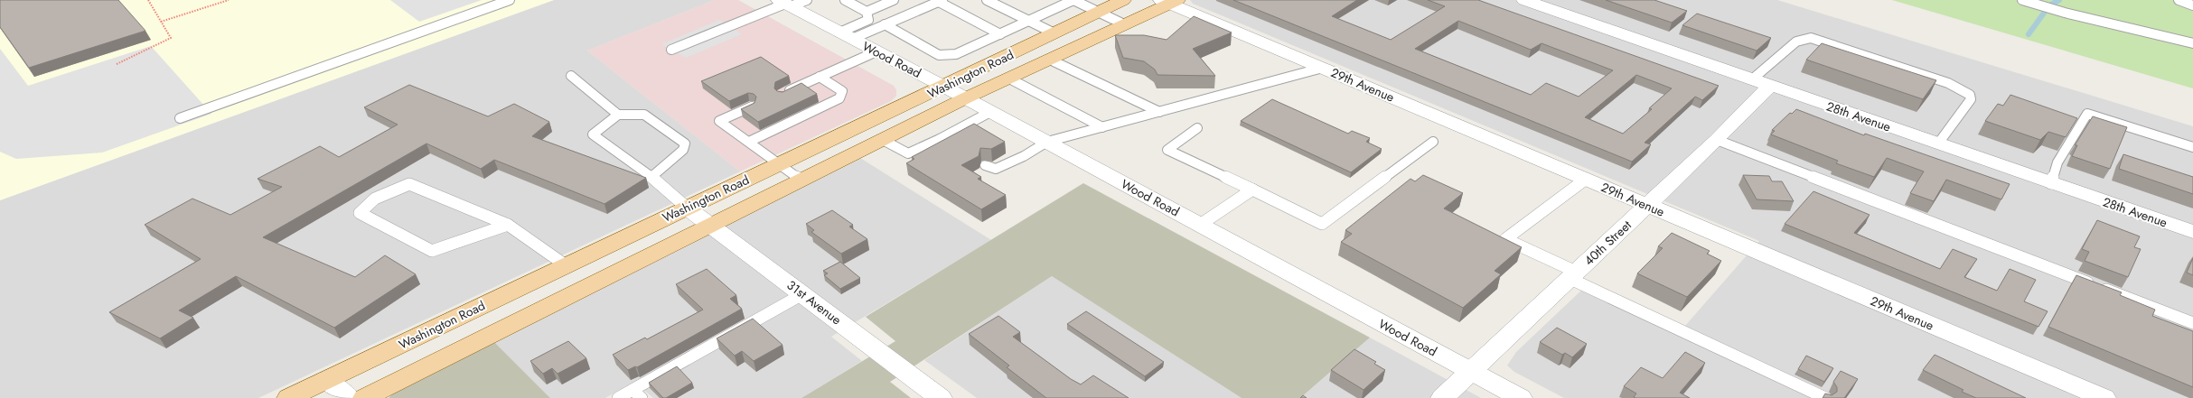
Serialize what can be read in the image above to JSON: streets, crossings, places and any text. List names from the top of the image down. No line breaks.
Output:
{"streets":{"main road":["Washington Road"],"street":["Wood Road","29th Avenue","28th Avenue","40th Street","31st Avenue"]},"crossings":[["Wood Road","Washington Road"],["Wood Road","40th Street"],["Washington Road","29th Avenue"],["Washington Road","31st Avenue"],["29th Avenue","40th Street"],["28th Avenue","40th Street"]]}
